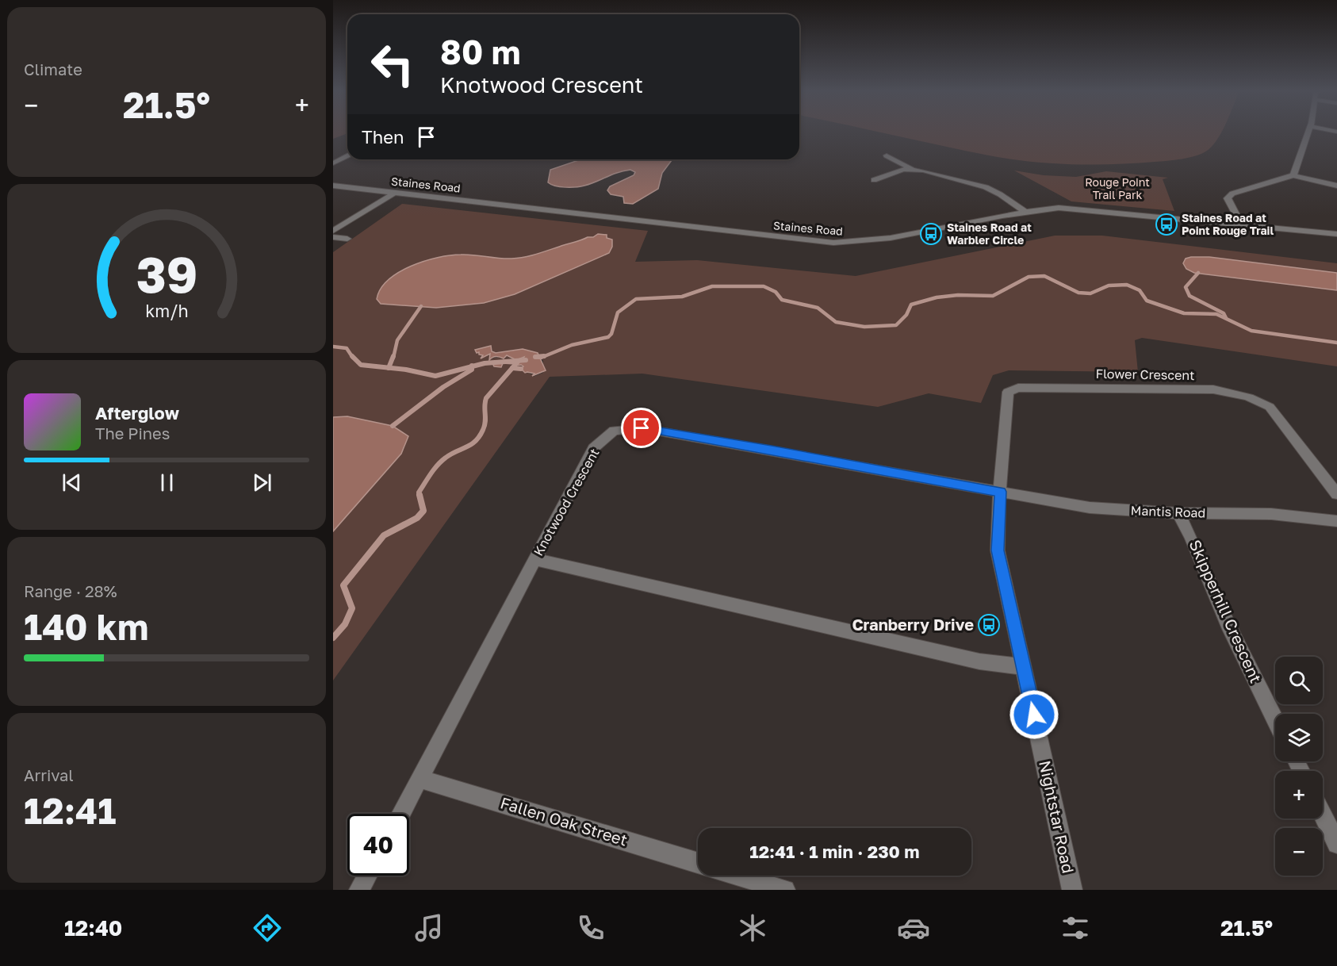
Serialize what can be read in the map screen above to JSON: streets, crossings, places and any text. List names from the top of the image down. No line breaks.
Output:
{"streets":{"street":["Staines Road","Flower Crescent","Knotwood Crescent","Mantis Road","Skipperhill Crescent","Nightstar Road","Fallen Oak Street"]},"crossings":[["Flower Crescent","Knotwood Crescent"],["Flower Crescent","Mantis Road"],["Flower Crescent","Nightstar Road"],["Knotwood Crescent","Mantis Road"],["Knotwood Crescent","Nightstar Road"],["Knotwood Crescent","Fallen Oak Street"],["Mantis Road","Skipperhill Crescent"],["Mantis Road","Nightstar Road"]],"parks":["Rouge Point Trail Park"],"places":{"bus stop":["Staines Road at Point Rouge Trail","Staines Road at Warbler Circle","Cranberry Drive"]},"page":{"tile":["Climate",["Range · 28%","140 km"],["Arrival","12:41"]],"turn":["80 m","Knotwood Crescent"],"heat":["−","21.5°","+"],"then":"Then","song":["Afterglow","The Pines"],"map_buttons":["+","−"],"limit":"40","trip":"12:41 · 1 min · 230 m","tabs":["12:40","21.5°"],"gauge":["39","km/h"]}}
